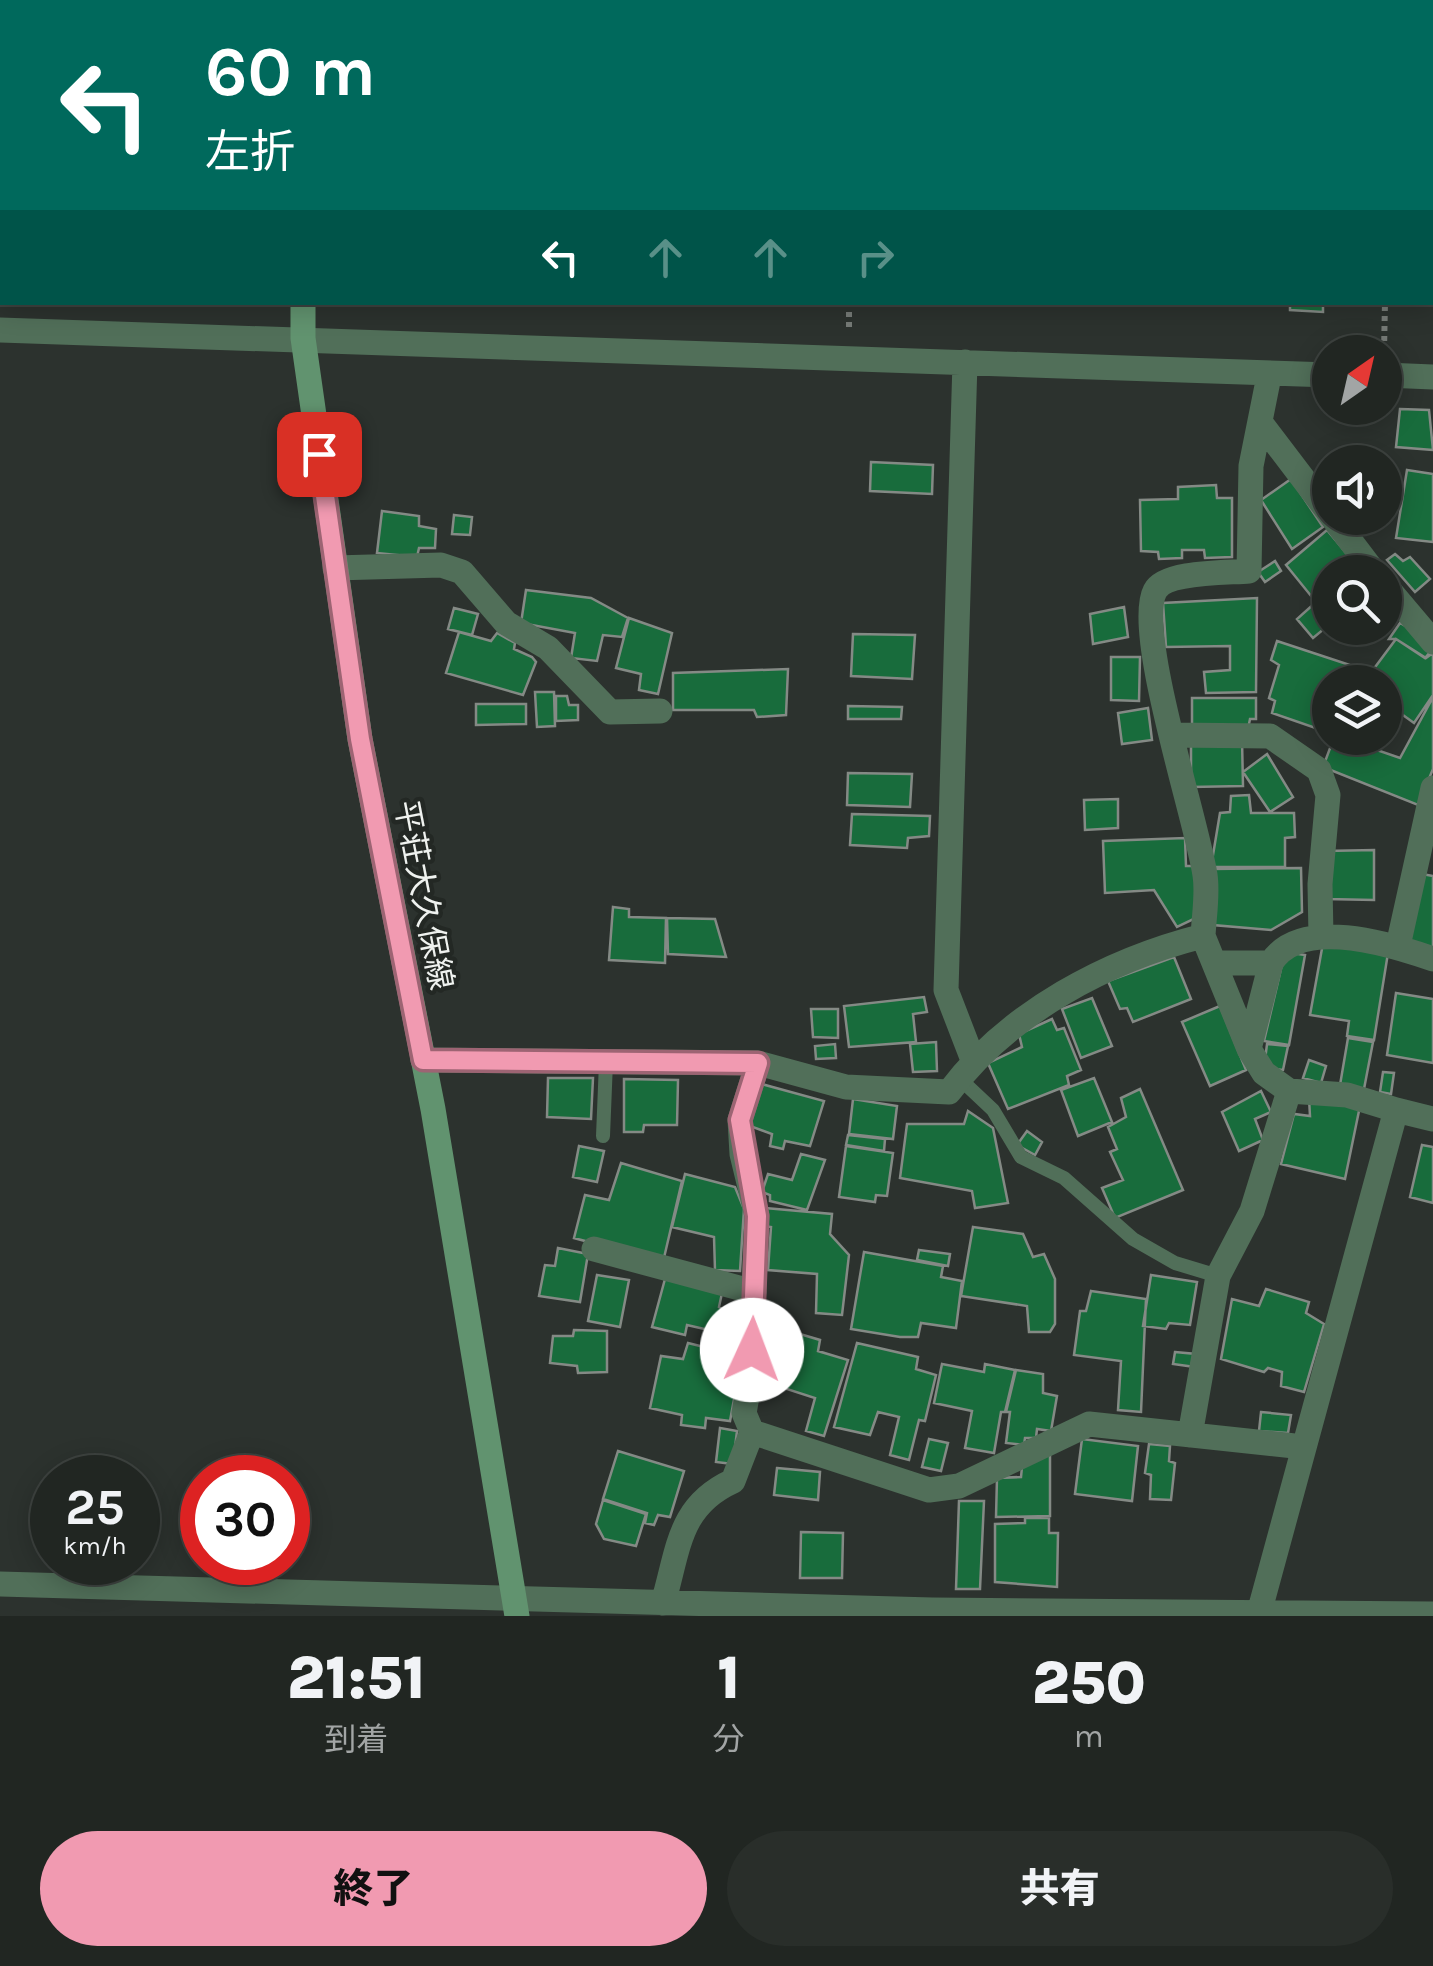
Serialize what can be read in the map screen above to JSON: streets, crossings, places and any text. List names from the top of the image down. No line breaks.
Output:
{"streets":{"main road":["平荘大久保線"]},"north":"top right","page":{"turn":["60 m","左折"],"speed":"25 km/h","limit":"30","eta":["21:51","到着","1","分","250","m"],"buttons":["終了","共有"]}}
